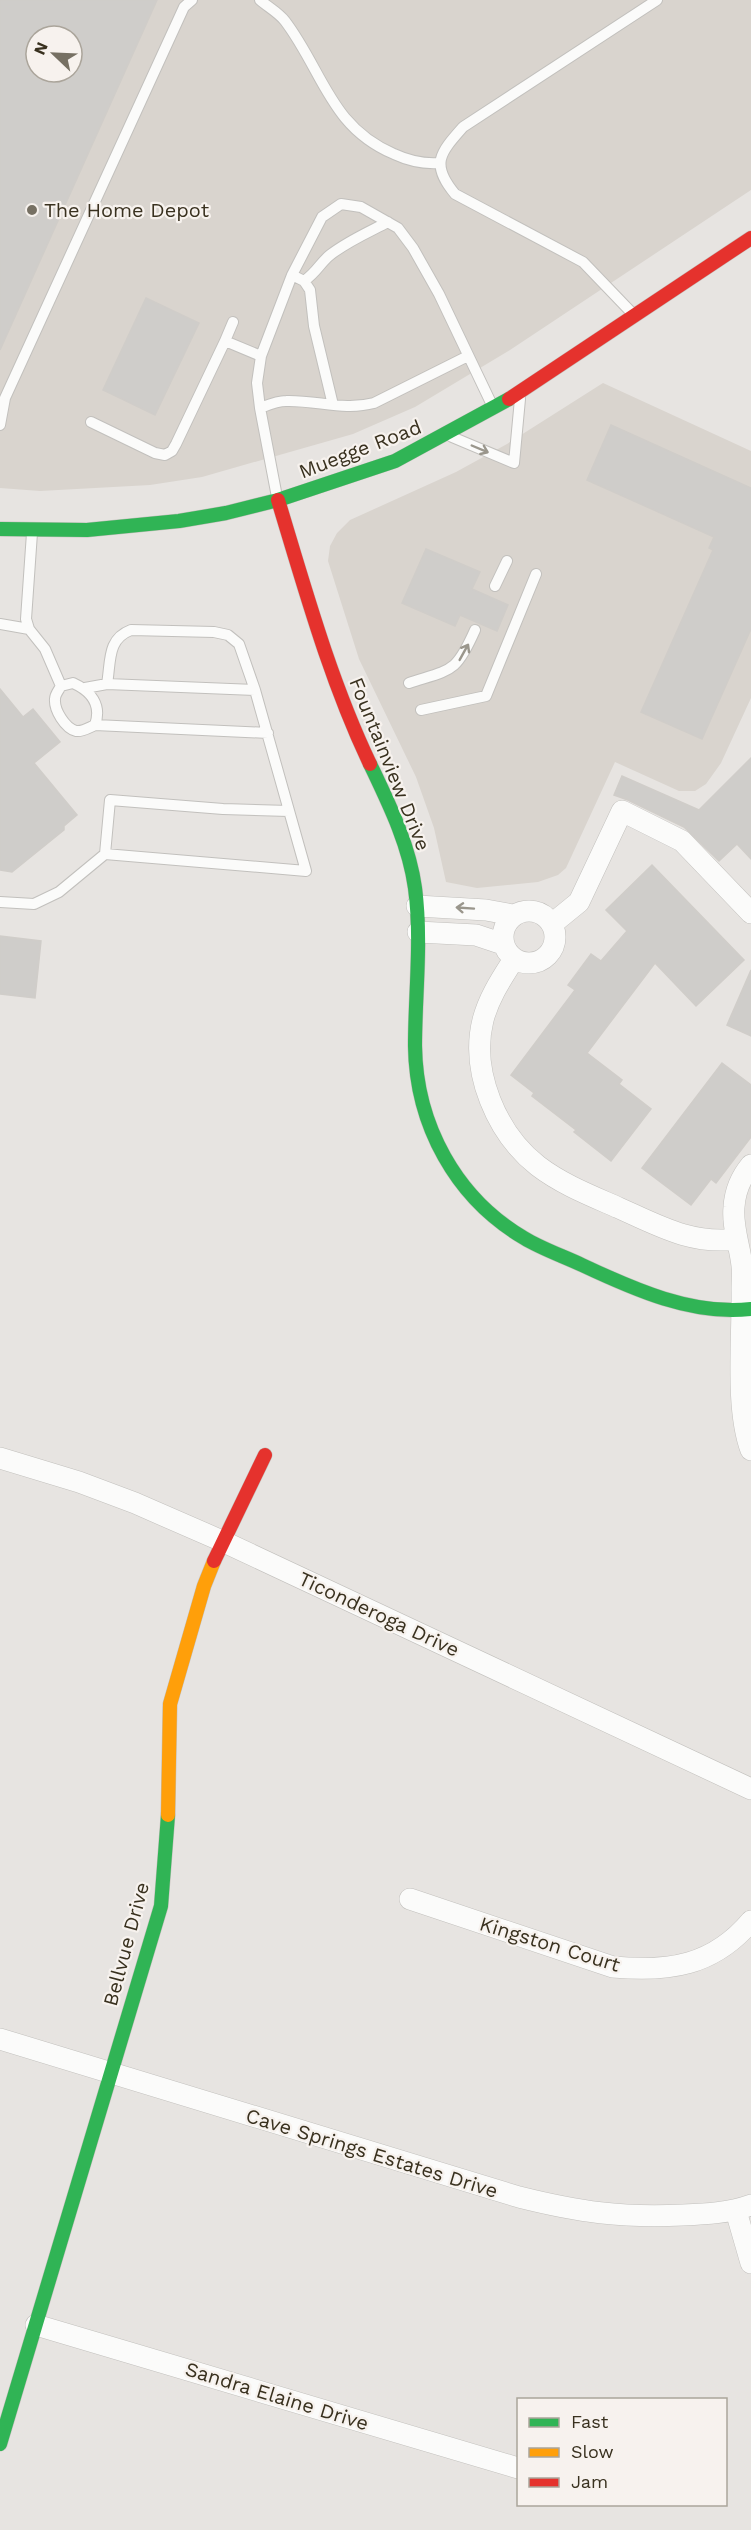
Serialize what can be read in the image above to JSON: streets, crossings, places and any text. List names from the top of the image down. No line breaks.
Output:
{"streets":{"street":["Muegge Road","Fountainview Drive","Ticonderoga Drive","Bellvue Drive","Kingston Court","Cave Springs Estates Drive","Sandra Elaine Drive"]},"crossings":[["Muegge Road","Fountainview Drive"],["Ticonderoga Drive","Bellvue Drive"],["Bellvue Drive","Cave Springs Estates Drive"],["Bellvue Drive","Sandra Elaine Drive"]],"places":["The Home Depot"],"legend":["Fast","Slow","Jam"],"north":"top left"}
